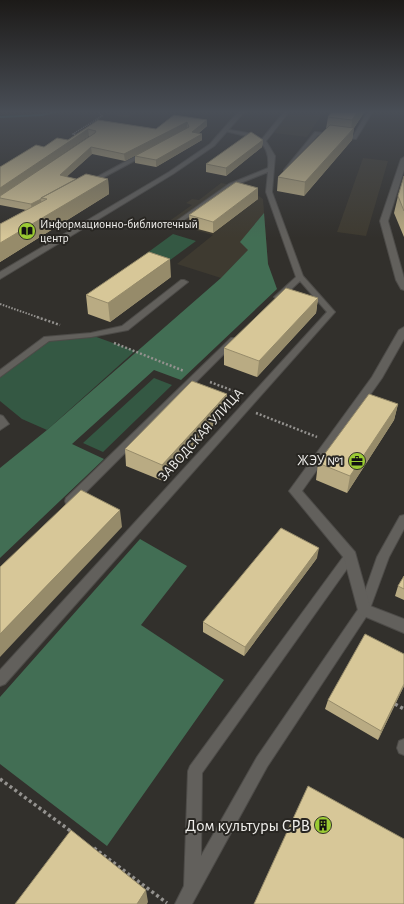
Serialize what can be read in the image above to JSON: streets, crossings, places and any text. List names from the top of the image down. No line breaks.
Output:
{"streets":{"lane":["ЗАВОДСКАЯ УЛИЦА"]},"places":{"library":["Информационно-библиотечный центр"],"office":["ЖЭУ №1"],"building":["Дом культуры СРВ"]}}
